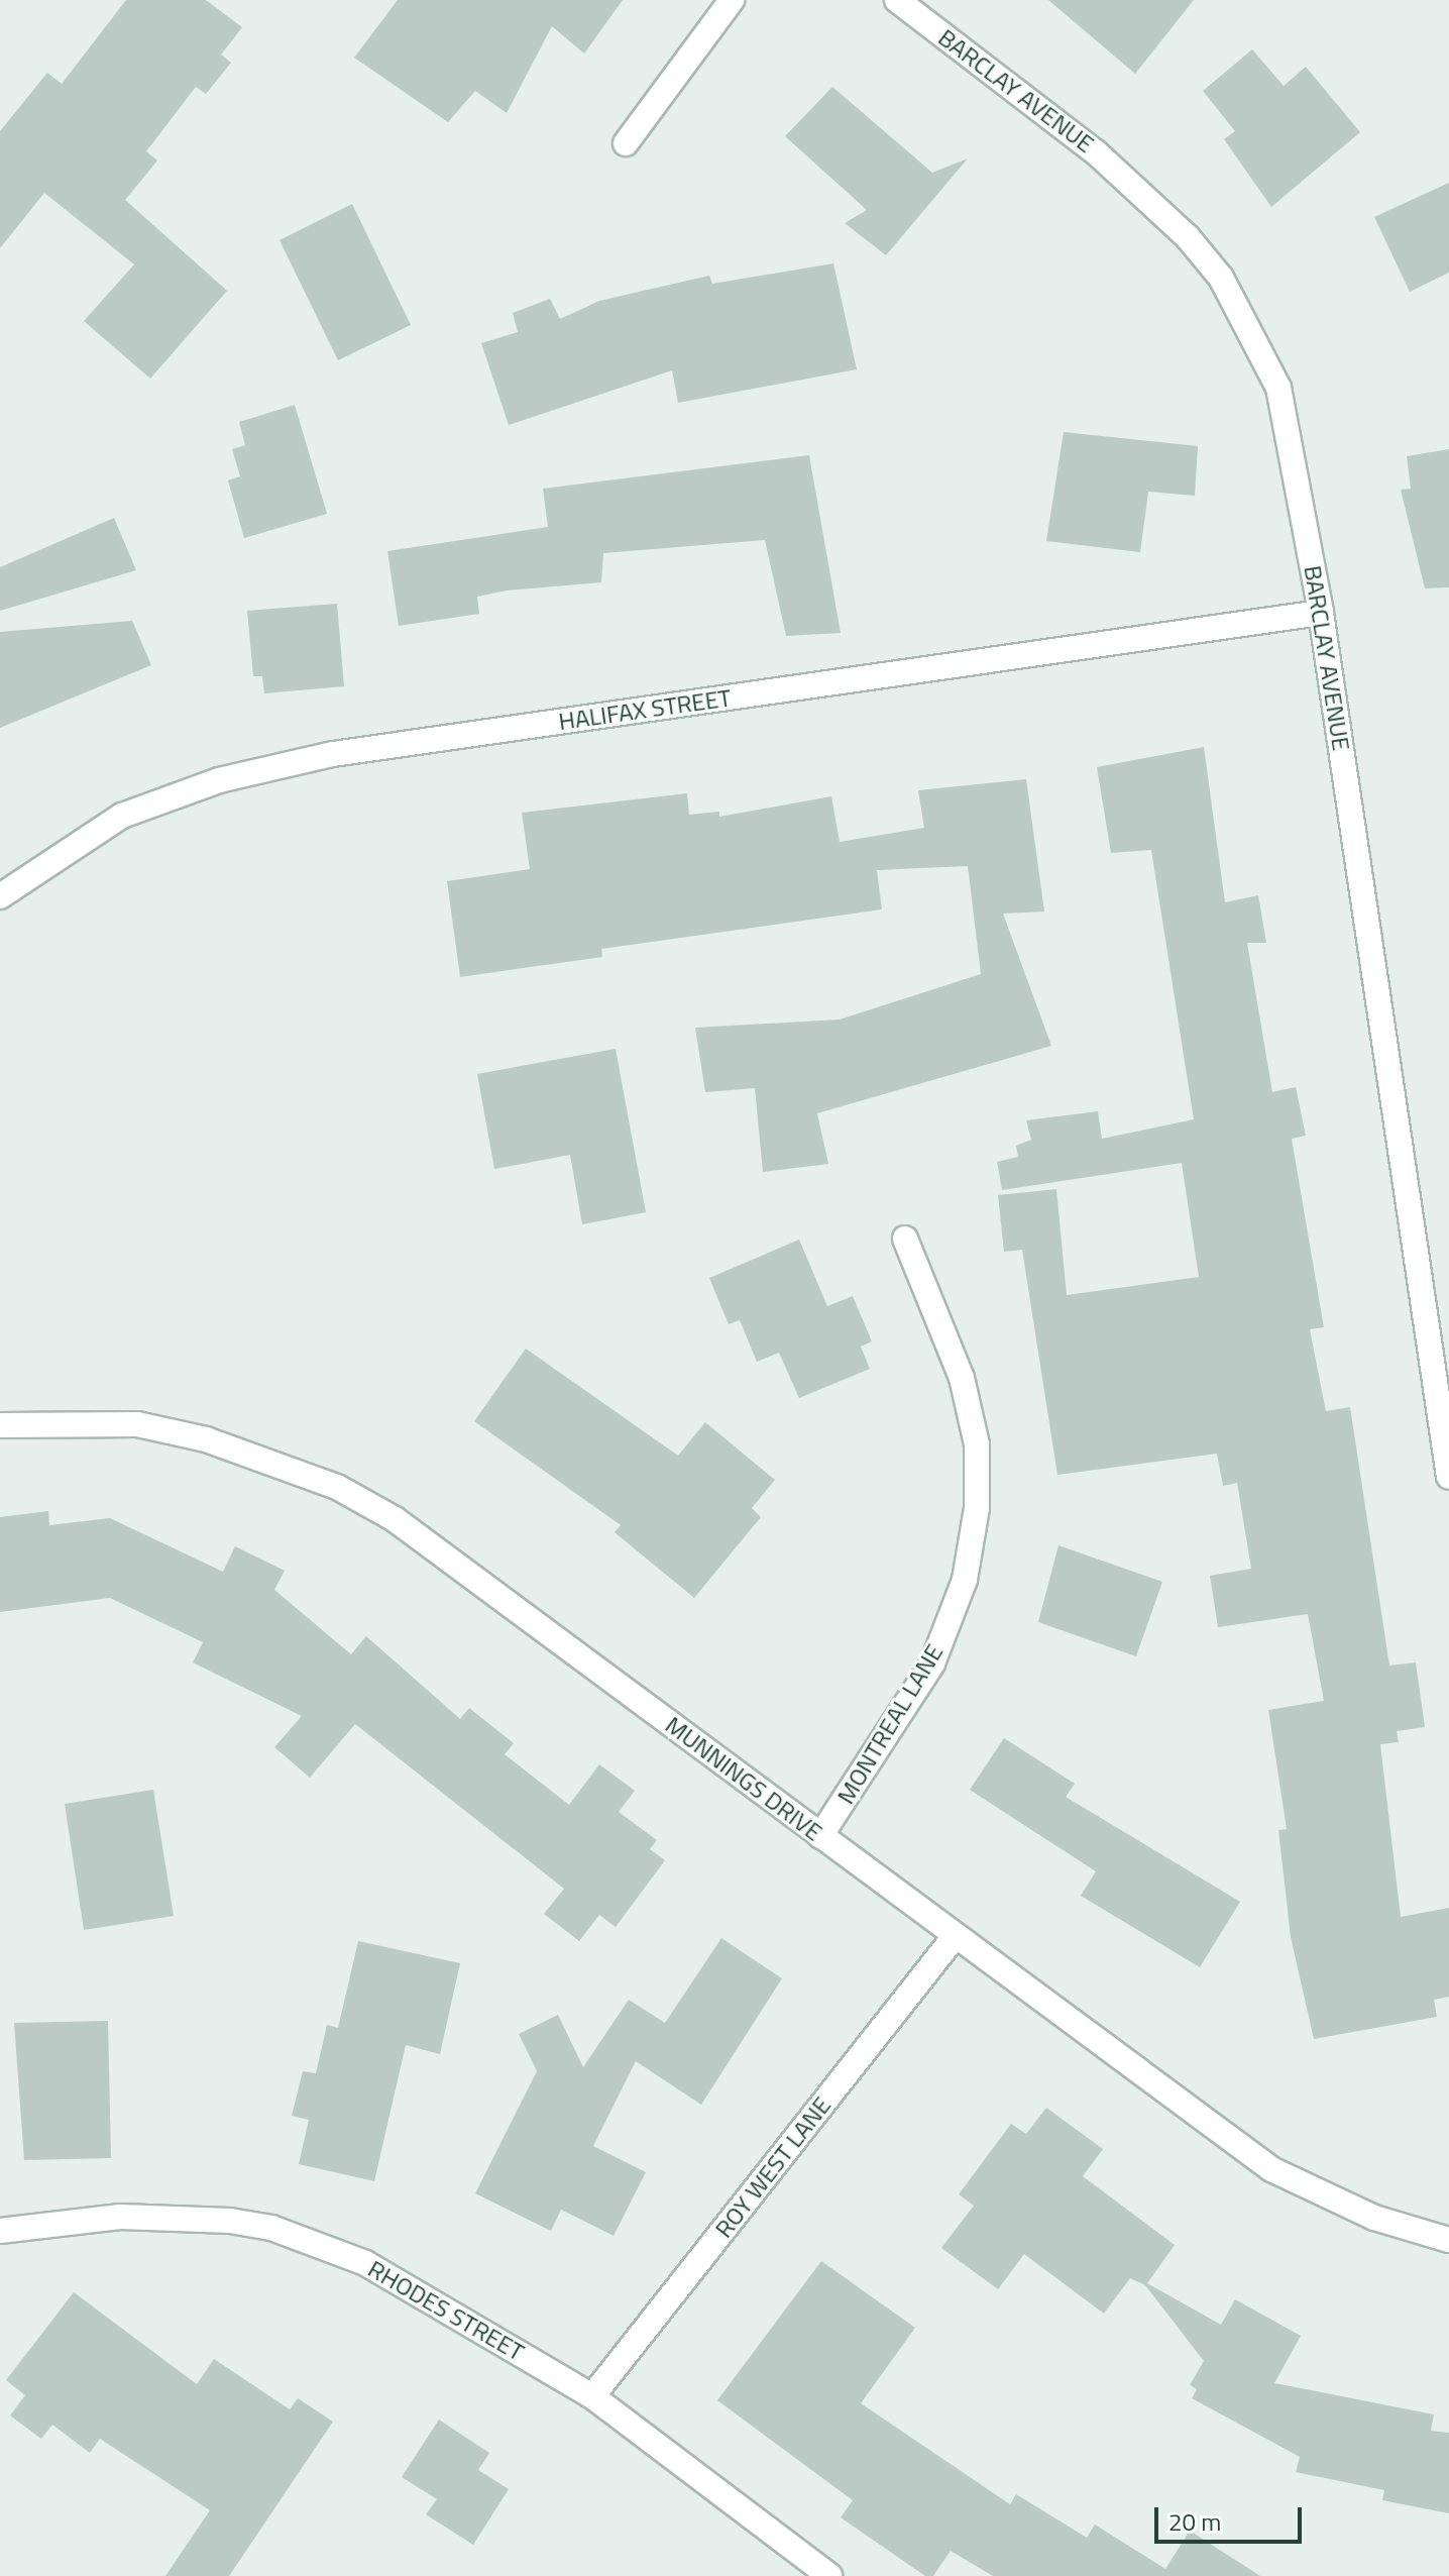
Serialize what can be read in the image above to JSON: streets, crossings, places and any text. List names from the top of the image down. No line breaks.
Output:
{"streets":{"street":["BARCLAY AVENUE","HALIFAX STREET","MONTREAL LANE","MUNNINGS DRIVE","ROY WEST LANE","RHODES STREET"]},"crossings":[["BARCLAY AVENUE","HALIFAX STREET"],["MONTREAL LANE","MUNNINGS DRIVE"],["MUNNINGS DRIVE","ROY WEST LANE"],["ROY WEST LANE","RHODES STREET"]],"scale_bar":"20 m"}
